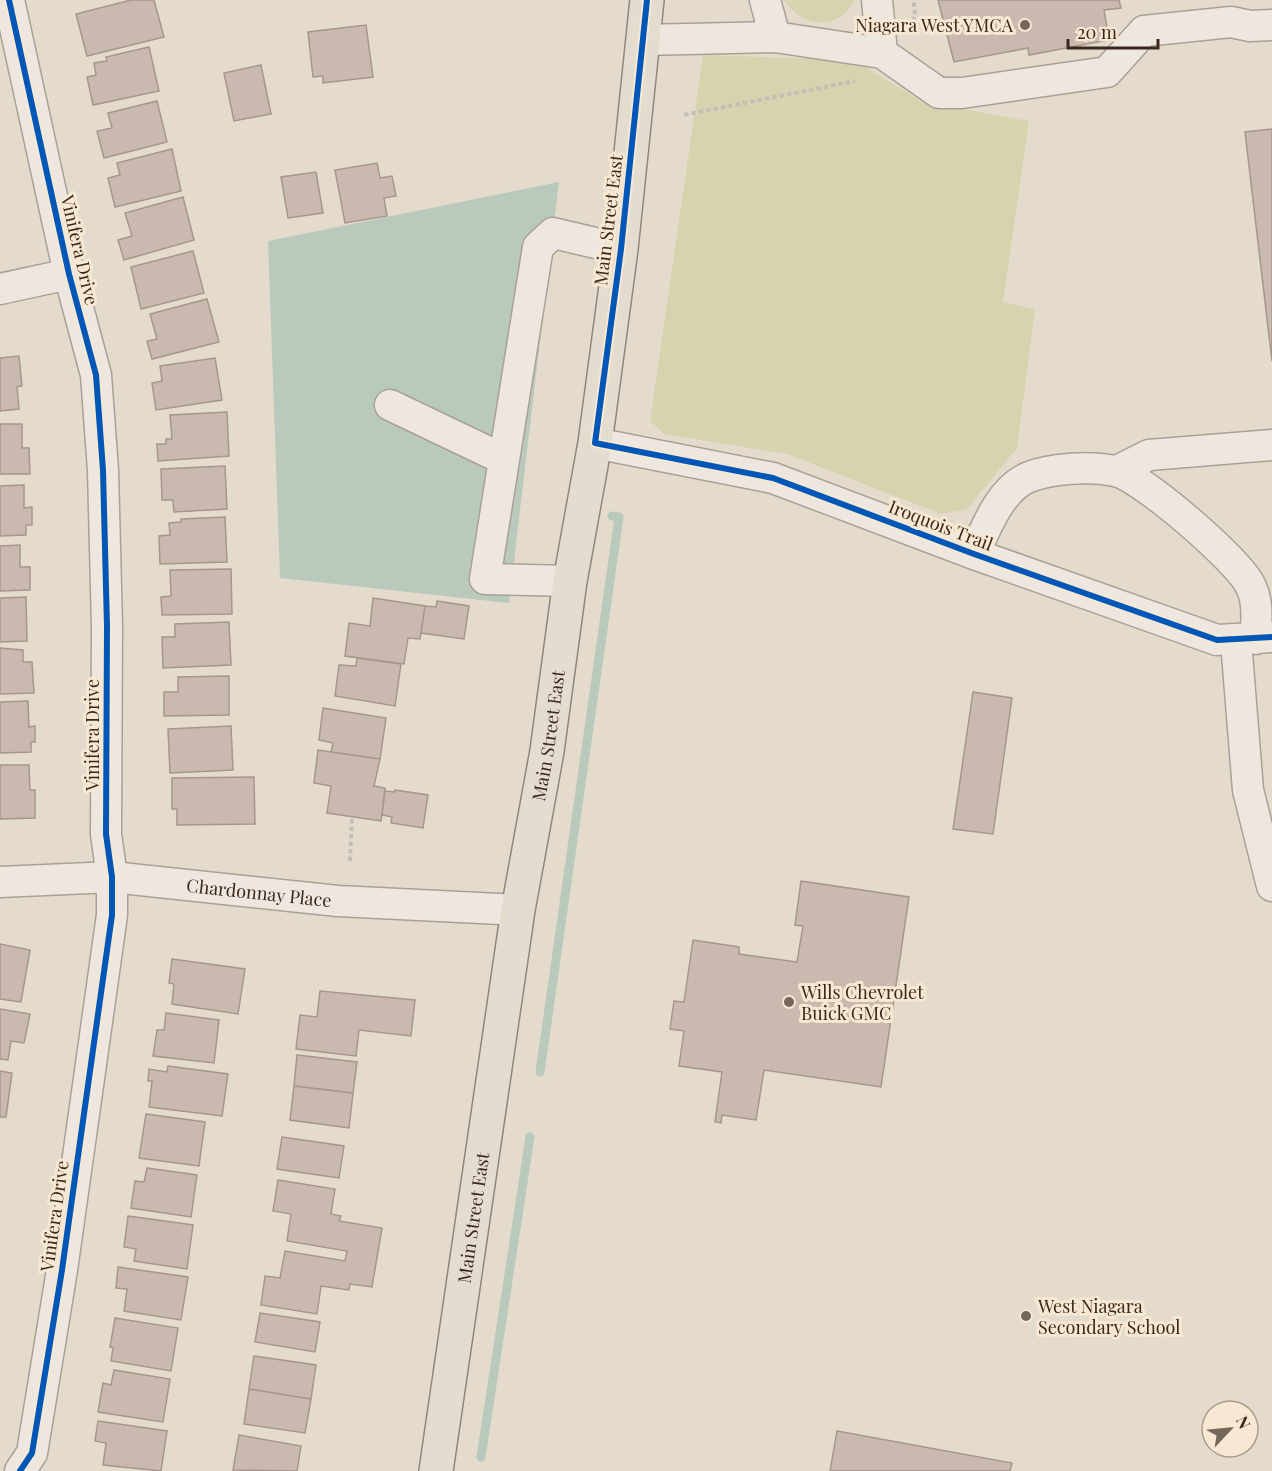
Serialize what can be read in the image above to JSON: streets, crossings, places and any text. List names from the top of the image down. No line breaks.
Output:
{"streets":{"main road":["Main Street East"],"street":["Vinifera Drive","Iroquois Trail","Chardonnay Place"]},"crossings":[["Main Street East","Iroquois Trail"],["Main Street East","Chardonnay Place"],["Vinifera Drive","Chardonnay Place"]],"places":["Niagara West YMCA","Wills Chevrolet Buick GMC","West Niagara Secondary School"],"scale_bar":"20 m","north":"top right"}
